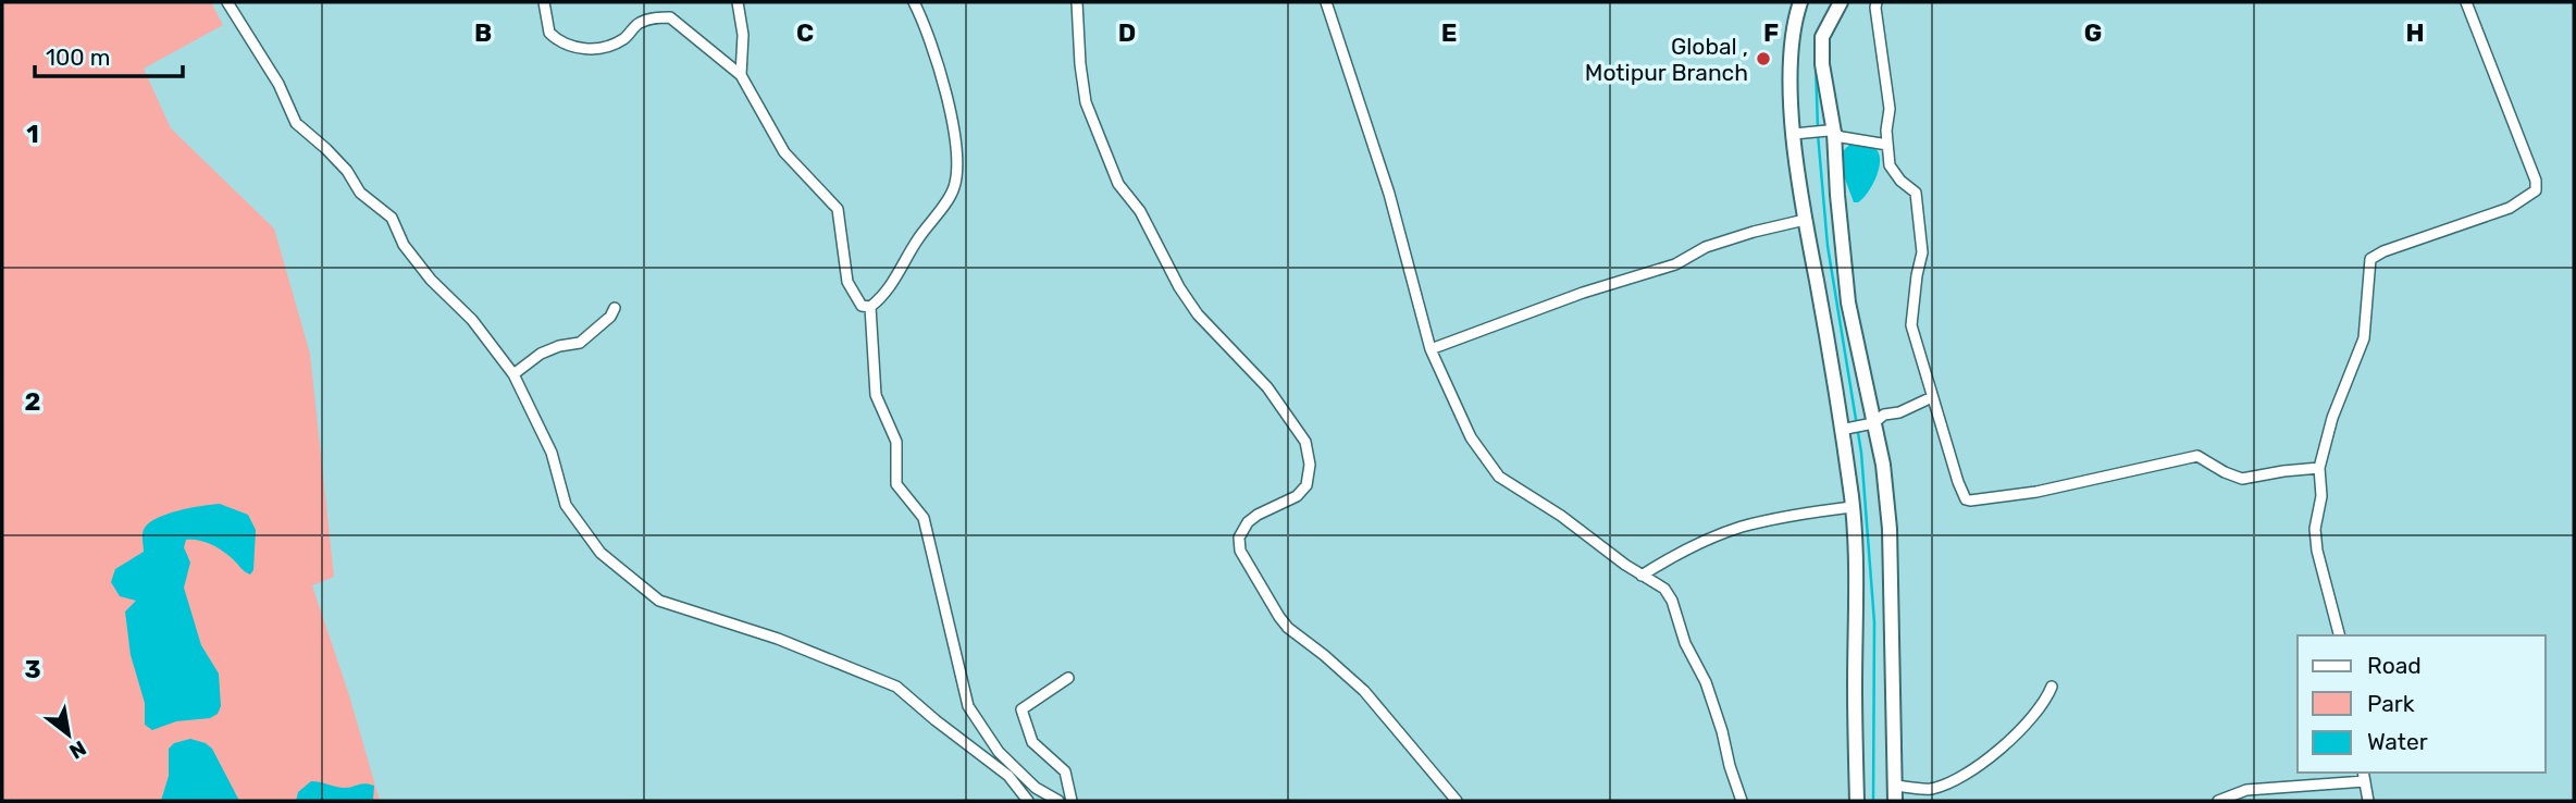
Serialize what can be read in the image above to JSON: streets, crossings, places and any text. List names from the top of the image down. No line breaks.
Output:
{"places":["Global , Motipur Branch"],"legend":["Road","Park","Water"],"scale_bar":"100 m","north":"bottom right","grid":{"columns":["B","C","D","E","F","G","H"],"rows":["1","2","3"]}}
